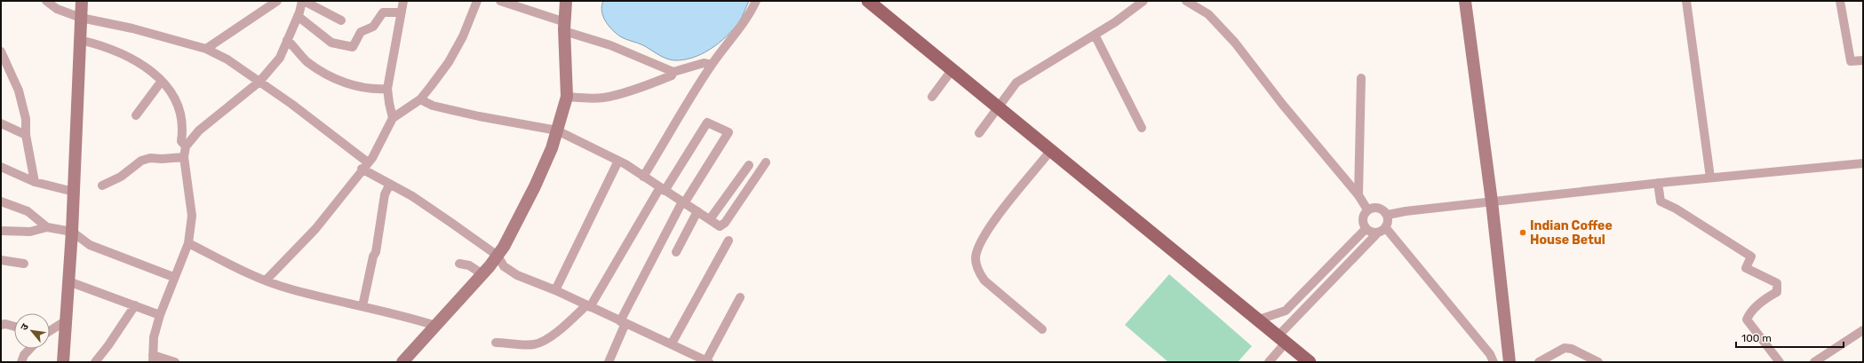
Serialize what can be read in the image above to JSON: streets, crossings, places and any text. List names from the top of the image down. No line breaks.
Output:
{"places":["Indian Coffee House Betul"],"scale_bar":"100 m","north":"top left"}
